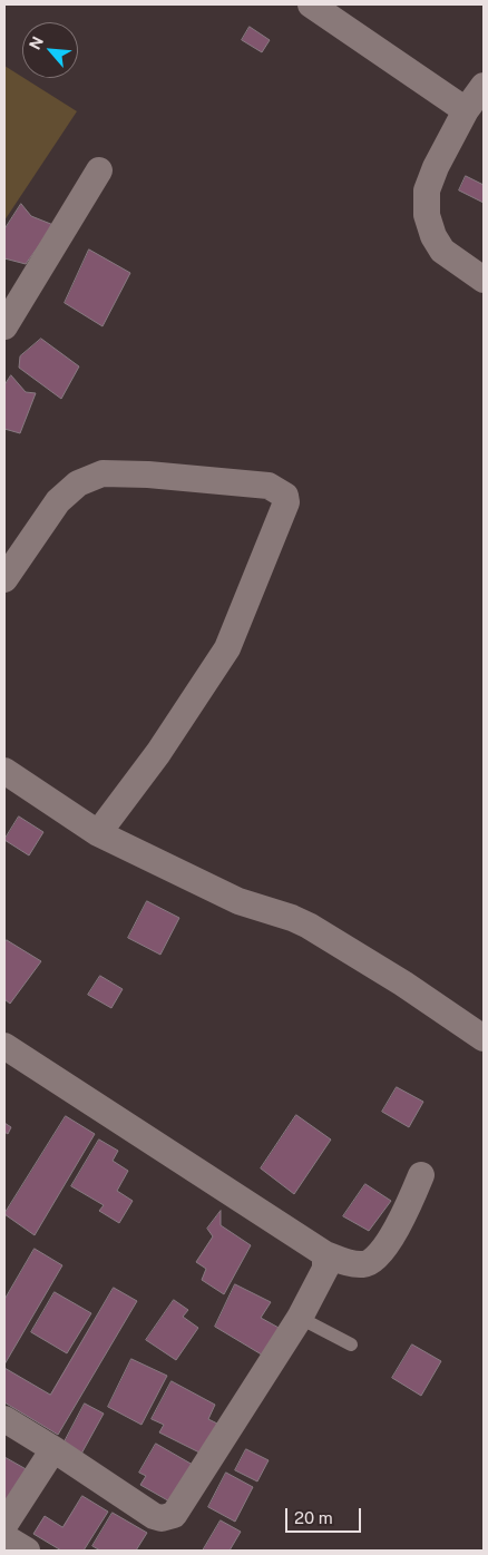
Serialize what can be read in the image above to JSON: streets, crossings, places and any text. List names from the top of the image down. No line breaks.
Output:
{"scale_bar":"20 m","north":"top left"}
